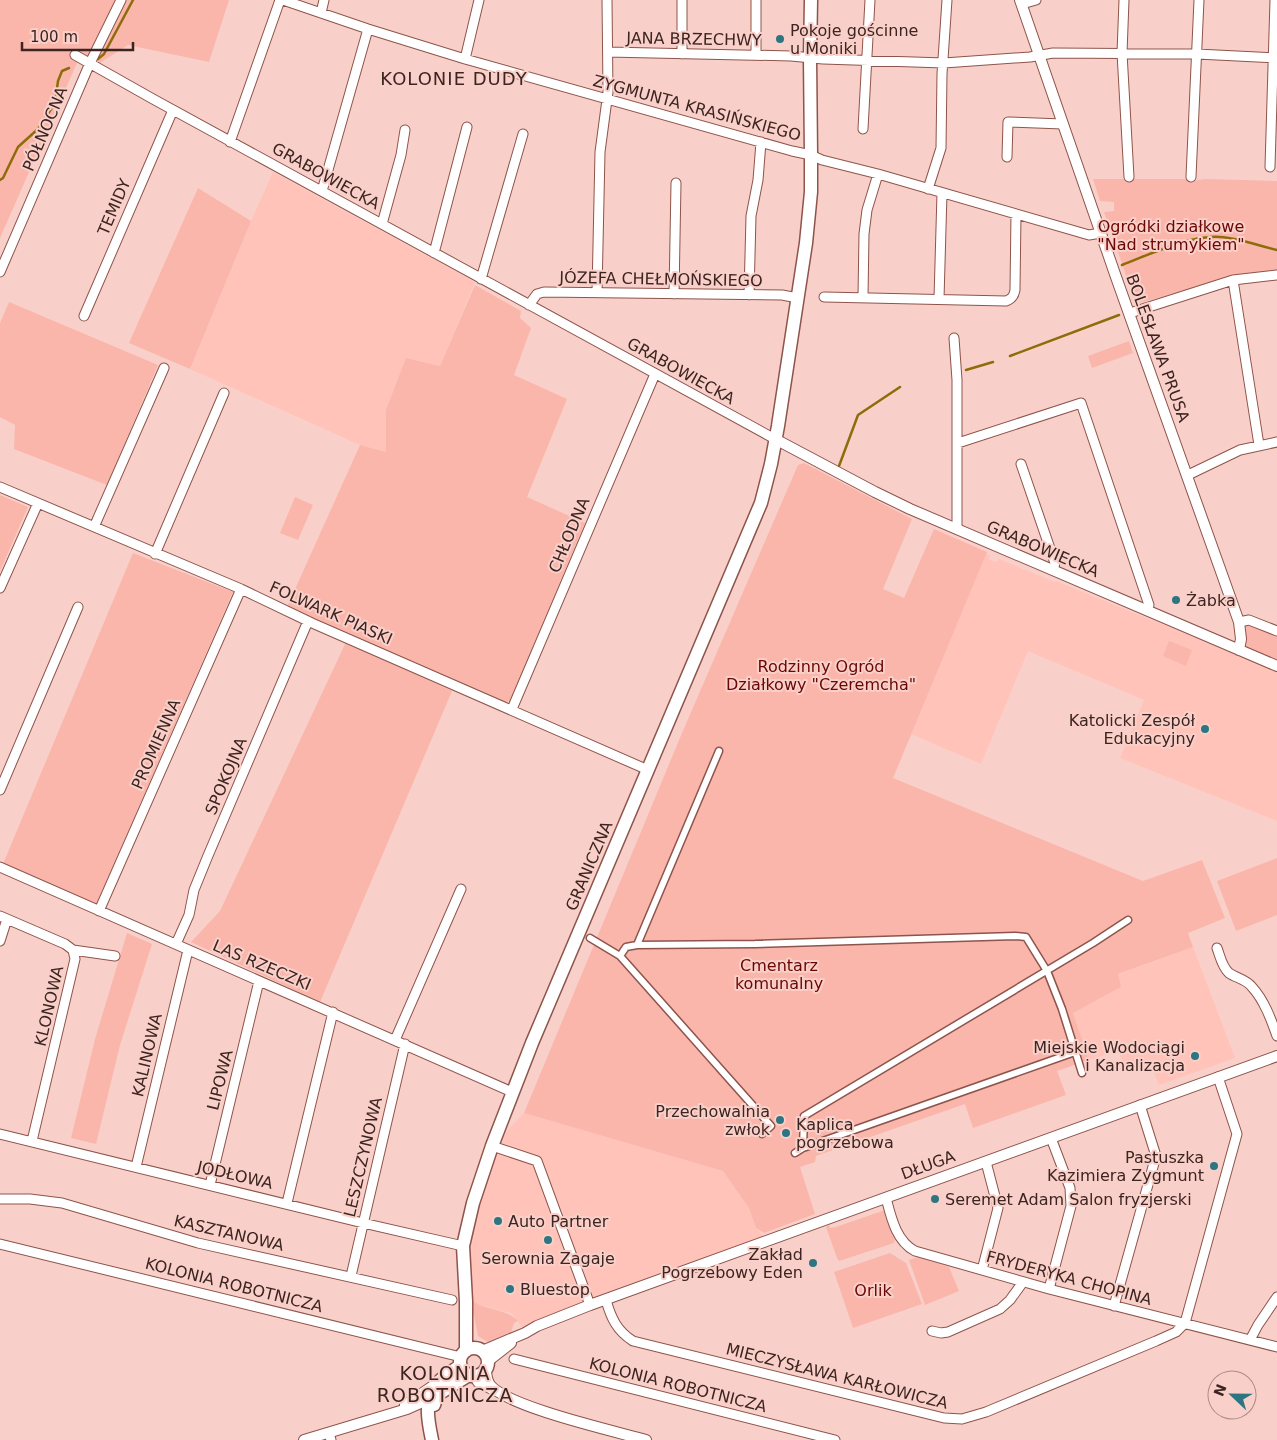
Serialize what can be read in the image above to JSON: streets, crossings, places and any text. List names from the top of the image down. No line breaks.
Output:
{"streets":{"main road":["GRANICZNA","DŁUGA"],"street":["JANA BRZECHWY","ZYGMUNTA KRASIŃSKIEGO","PÓŁNOCNA","GRABOWIECKA","TEMIDY","JÓZEFA CHEŁMOŃSKIEGO","BOLESŁAWA PRUSA","CHŁODNA","FOLWARK PIASKI","PROMIENNA","SPOKOJNA","LAS RZECZKI","KLONOWA","KALINOWA","LIPOWA","LESZCZYNOWA","JODŁOWA","KASZTANOWA","FRYDERYKA CHOPINA","KOLONIA ROBOTNICZA","MIECZYSŁAWA KARŁOWICZA"]},"crossings":[["JANA BRZECHWY","BOLESŁAWA PRUSA"],["JANA BRZECHWY","GRANICZNA"],["ZYGMUNTA KRASIŃSKIEGO","BOLESŁAWA PRUSA"],["ZYGMUNTA KRASIŃSKIEGO","GRANICZNA"],["PÓŁNOCNA","GRABOWIECKA"],["GRABOWIECKA","TEMIDY"],["GRABOWIECKA","JÓZEFA CHEŁMOŃSKIEGO"],["GRABOWIECKA","BOLESŁAWA PRUSA"],["GRABOWIECKA","CHŁODNA"],["GRABOWIECKA","GRANICZNA"],["JÓZEFA CHEŁMOŃSKIEGO","GRANICZNA"],["CHŁODNA","FOLWARK PIASKI"],["FOLWARK PIASKI","PROMIENNA"],["FOLWARK PIASKI","SPOKOJNA"],["FOLWARK PIASKI","GRANICZNA"],["PROMIENNA","LAS RZECZKI"],["SPOKOJNA","LAS RZECZKI"],["GRANICZNA","LAS RZECZKI"],["GRANICZNA","DŁUGA"],["GRANICZNA","JODŁOWA"],["GRANICZNA","KOLONIA ROBOTNICZA"],["LAS RZECZKI","KALINOWA"],["LAS RZECZKI","LIPOWA"],["LAS RZECZKI","LESZCZYNOWA"],["KLONOWA","JODŁOWA"],["KALINOWA","JODŁOWA"],["LIPOWA","JODŁOWA"],["LESZCZYNOWA","JODŁOWA"],["LESZCZYNOWA","KASZTANOWA"],["DŁUGA","FRYDERYKA CHOPINA"],["DŁUGA","KOLONIA ROBOTNICZA"],["DŁUGA","MIECZYSŁAWA KARŁOWICZA"],["FRYDERYKA CHOPINA","MIECZYSŁAWA KARŁOWICZA"]],"districts":["KOLONIE DUDY","KOLONIA ROBOTNICZA"],"parks":["Ogródki działkowe \"Nad strumykiem\"","Rodzinny Ogród Działkowy \"Czeremcha\"","Cmentarz komunalny","Orlik"],"places":["Pokoje gościnne u Moniki","Żabka","Katolicki Zespół Edukacyjny","Miejskie Wodociągi i Kanalizacja","Przechowalnia zwłok","Kaplica pogrzebowa","Pastuszka Kazimiera Zygmunt","Seremet Adam Salon fryzjerski","Auto Partner","Serownia Zagaje","Zakład Pogrzebowy Eden","Bluestop"],"scale_bar":"100 m","north":"left"}
